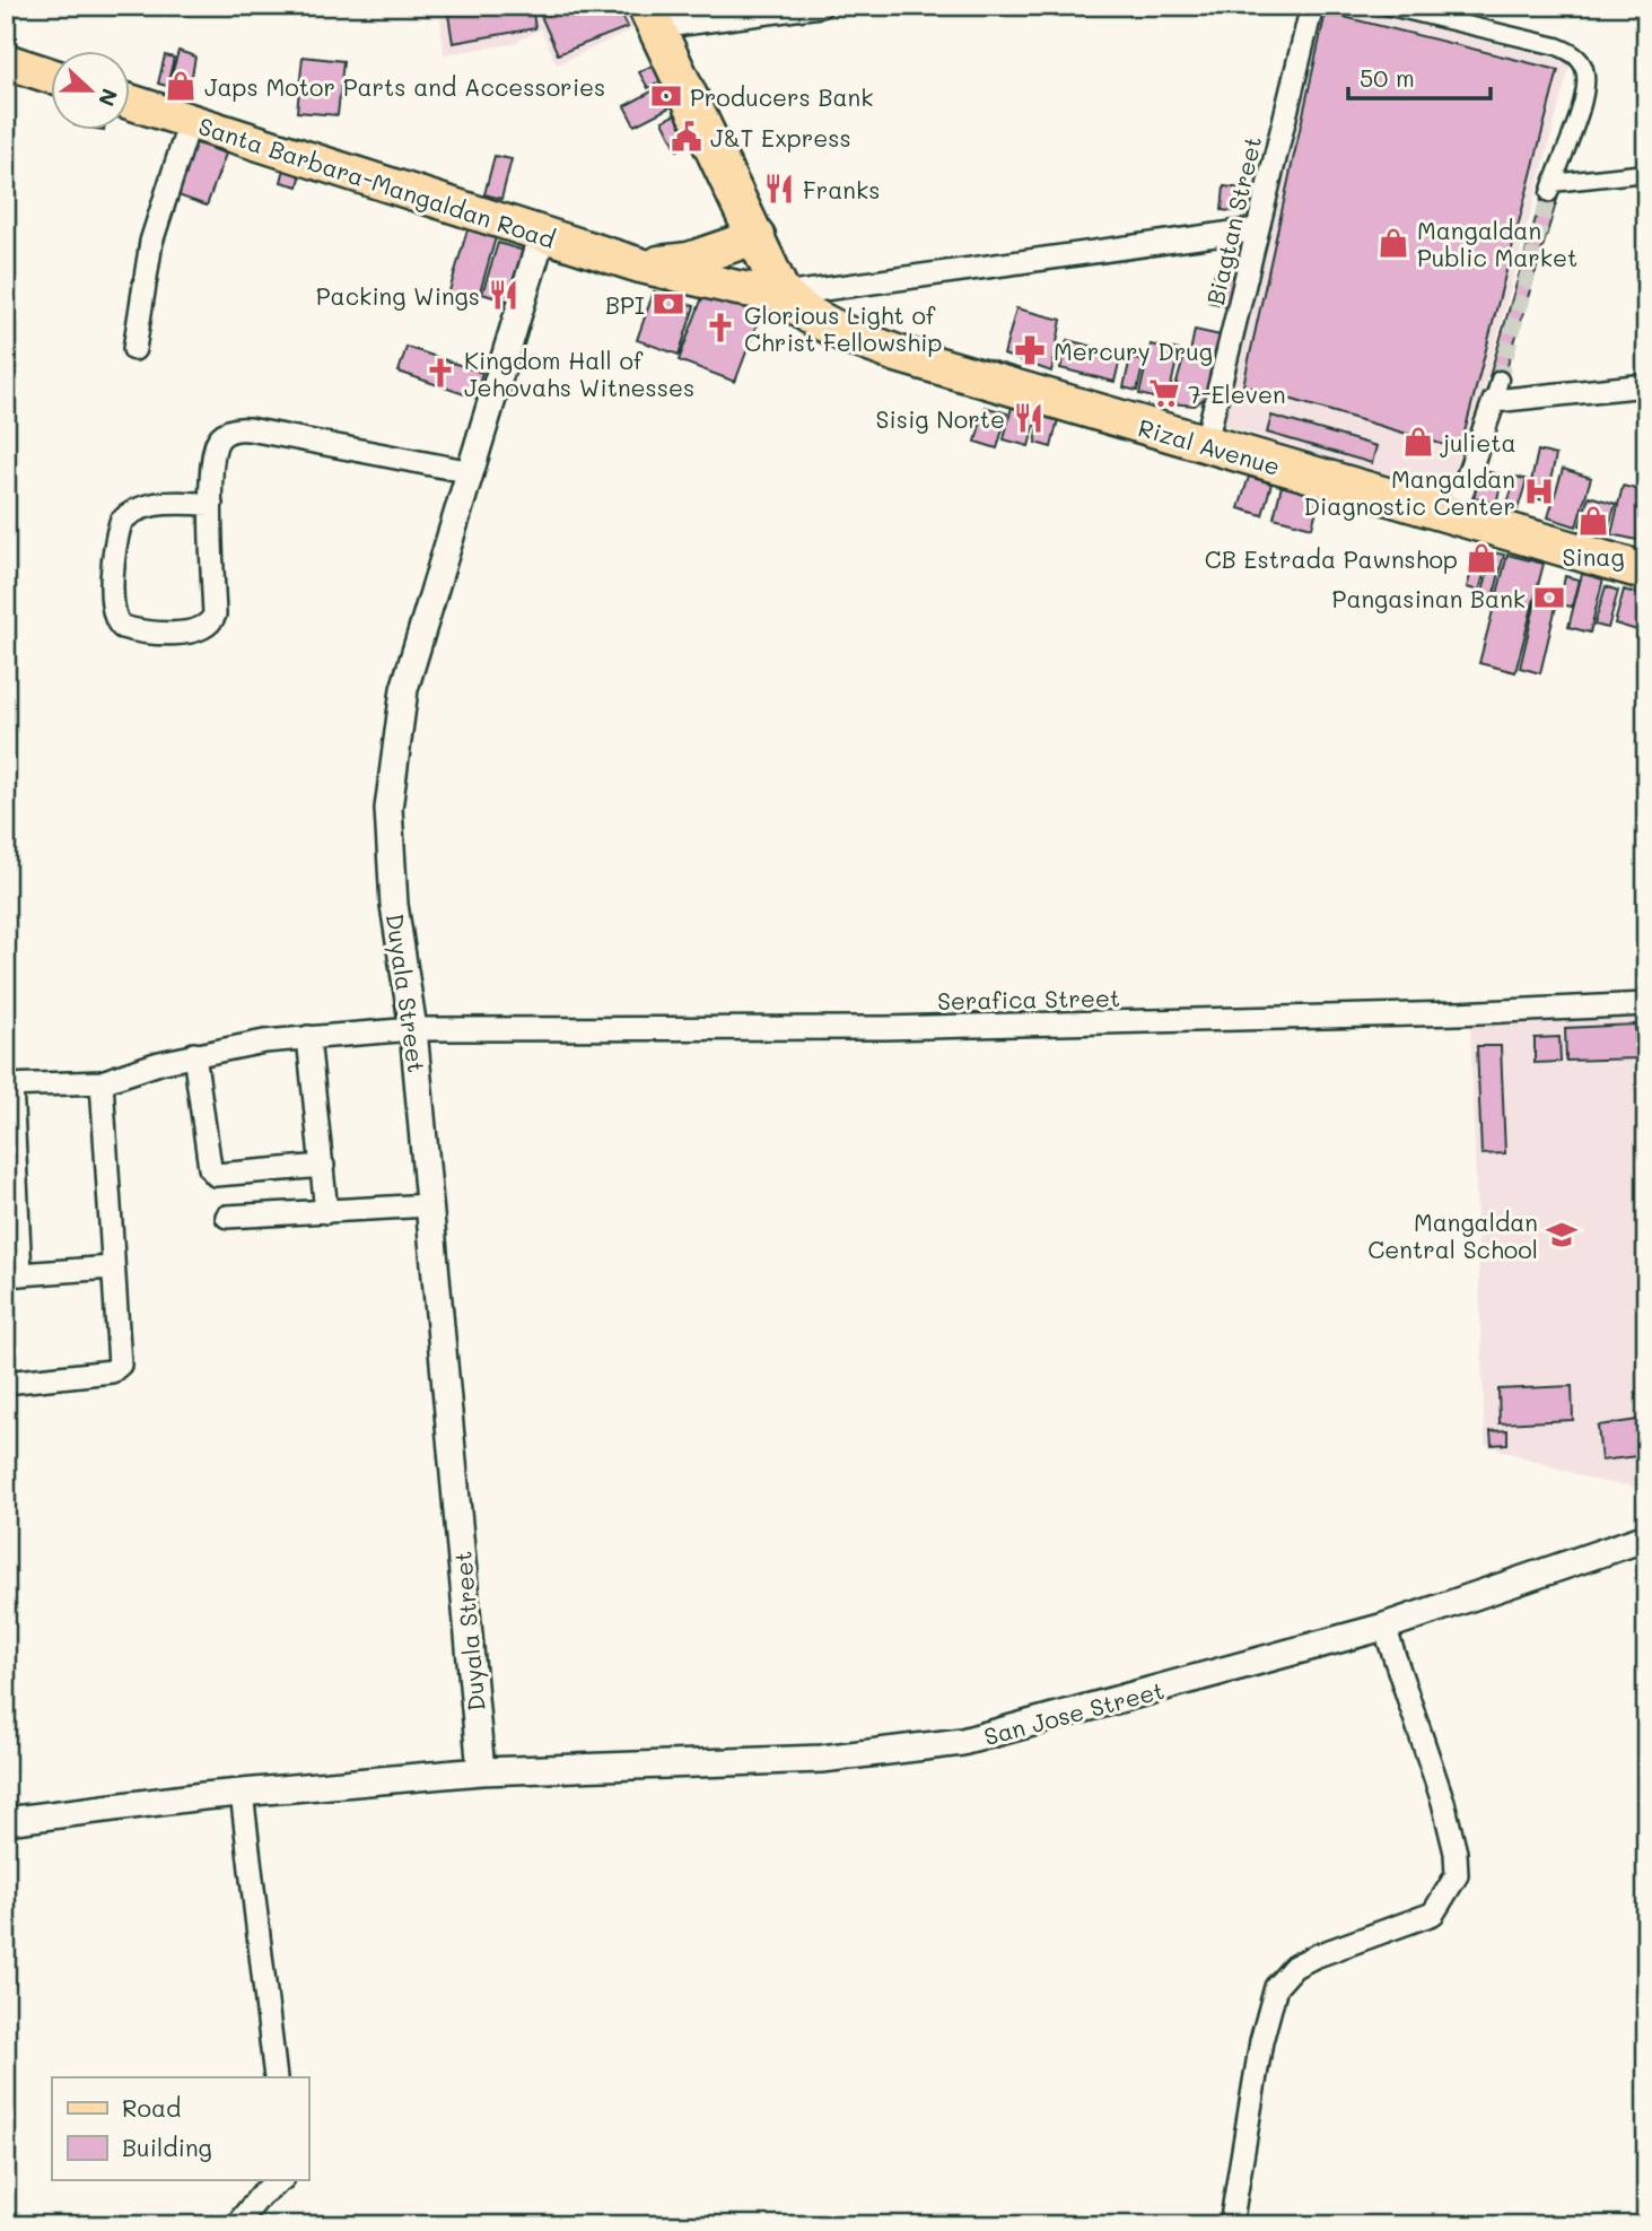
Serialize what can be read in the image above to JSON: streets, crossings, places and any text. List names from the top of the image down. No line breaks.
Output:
{"streets":{"highway":["Rizal Avenue"],"main road":["Santa Barbara-Mangaldan Road"],"street":["Biagtan Street","Duyala Street","Serafica Street","San Jose Street"]},"crossings":[["Santa Barbara-Mangaldan Road","Rizal Avenue"],["Santa Barbara-Mangaldan Road","Duyala Street"],["Biagtan Street","Rizal Avenue"],["Duyala Street","Serafica Street"],["Duyala Street","San Jose Street"]],"places":{"shop":["Japs Motor Parts and Accessories","Mangaldan Public Market","julieta","Sinag","CB Estrada Pawnshop"],"bank":["Producers Bank","BPI","Pangasinan Bank"],"public building":["J&T Express"],"restaurant":["Franks","Packing Wings","Sisig Norte"],"church":["Glorious Light of Christ Fellowship","Kingdom Hall of Jehovahs Witnesses"],"pharmacy":["Mercury Drug"],"supermarket":["7-Eleven"],"hospital":["Mangaldan Diagnostic Center"],"school or university":["Mangaldan Central School"]},"legend":["Road","Building"],"scale_bar":"50 m","north":"right"}
